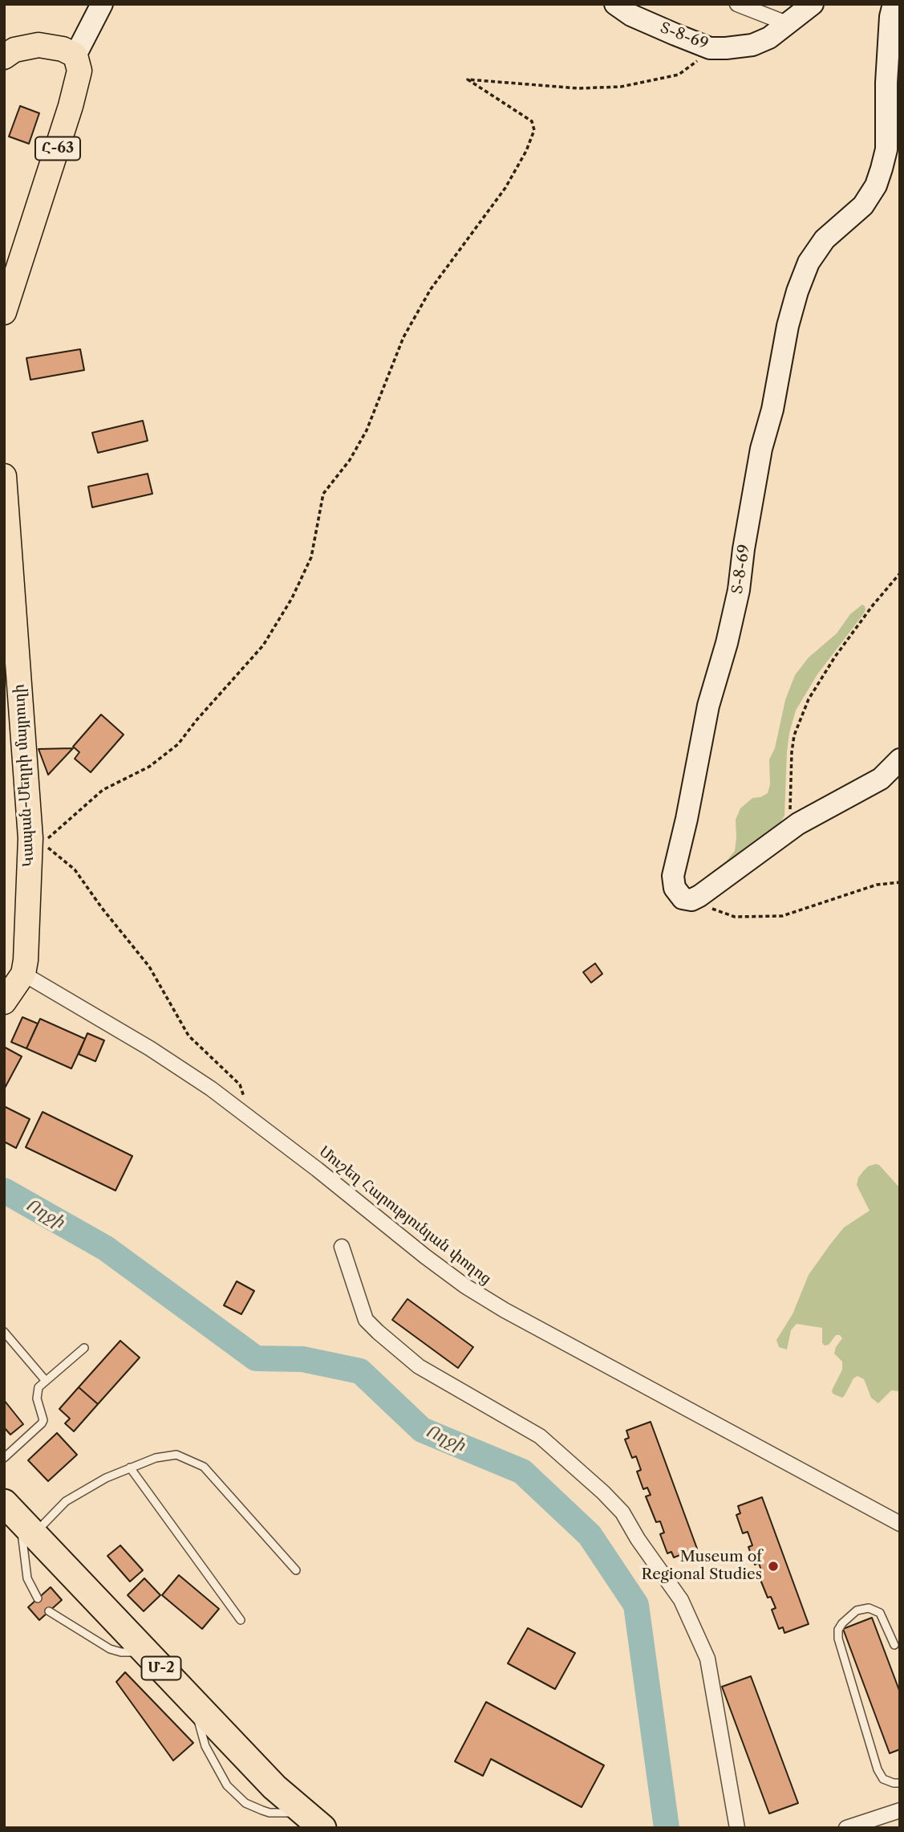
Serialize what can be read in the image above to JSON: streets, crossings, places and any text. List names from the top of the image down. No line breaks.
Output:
{"streets":{"highway":["Մ-2"],"main road":["Հ-63","Կապան-Մեղրի մայրուղի"],"street":["Տ-8-69","Մուշեղ Հարությունյան փողոց"]},"crossings":[["Կապան-Մեղրի մայրուղի","Մուշեղ Հարությունյան փողոց"]],"water":["Ողջի"],"places":["Museum of Regional Studies"]}
